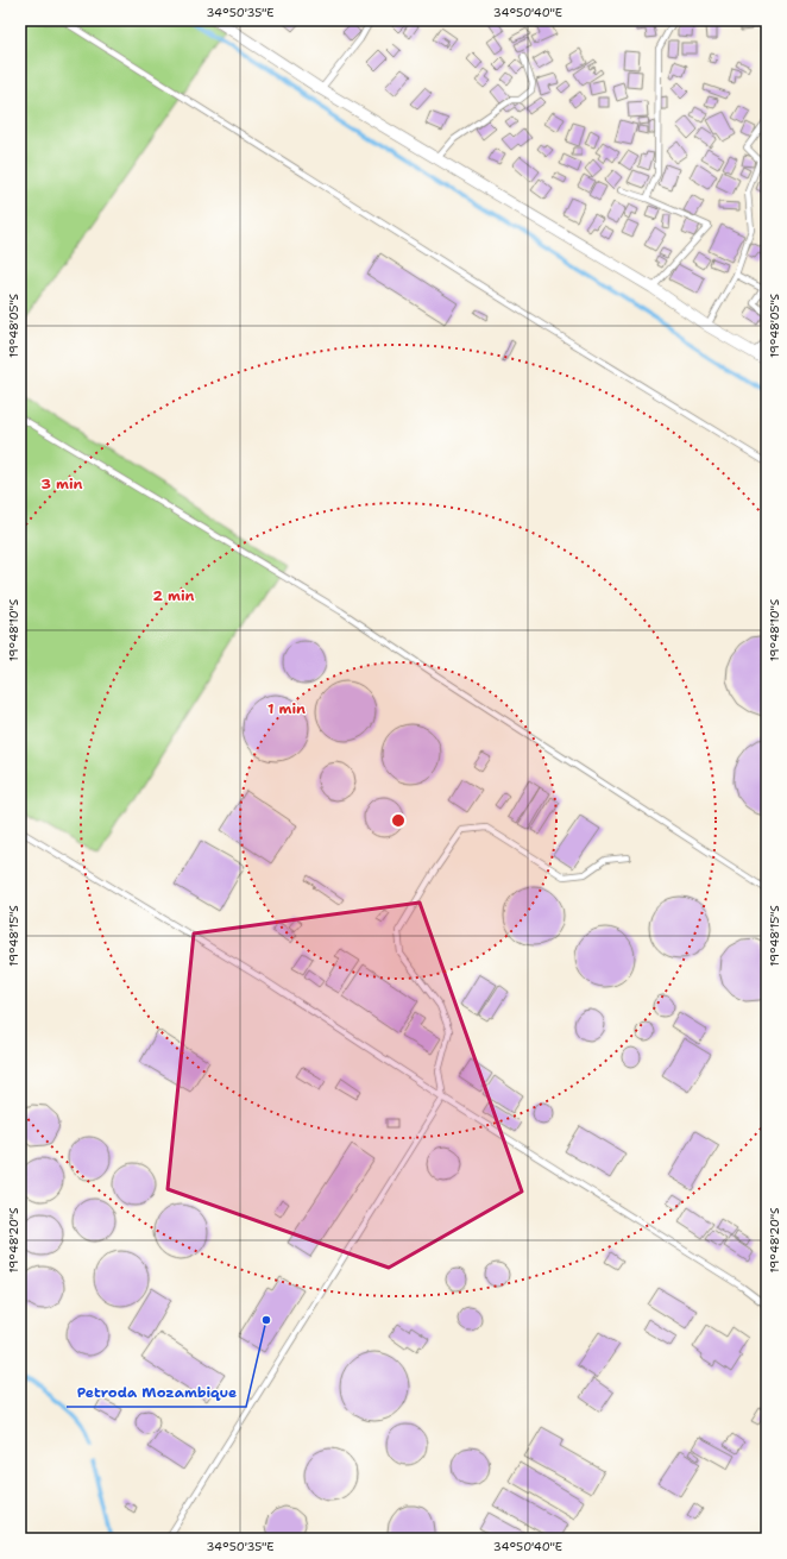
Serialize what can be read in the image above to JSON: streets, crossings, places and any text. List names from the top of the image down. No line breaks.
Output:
{"places":["Petroda Mozambique"],"coordinates":["34°50'35\"E","34°50'40\"E","19°48'05\"S","19°48'10\"S","19°48'15\"S","19°48'20\"S"],"rings":["3 min","2 min","1 min"]}
